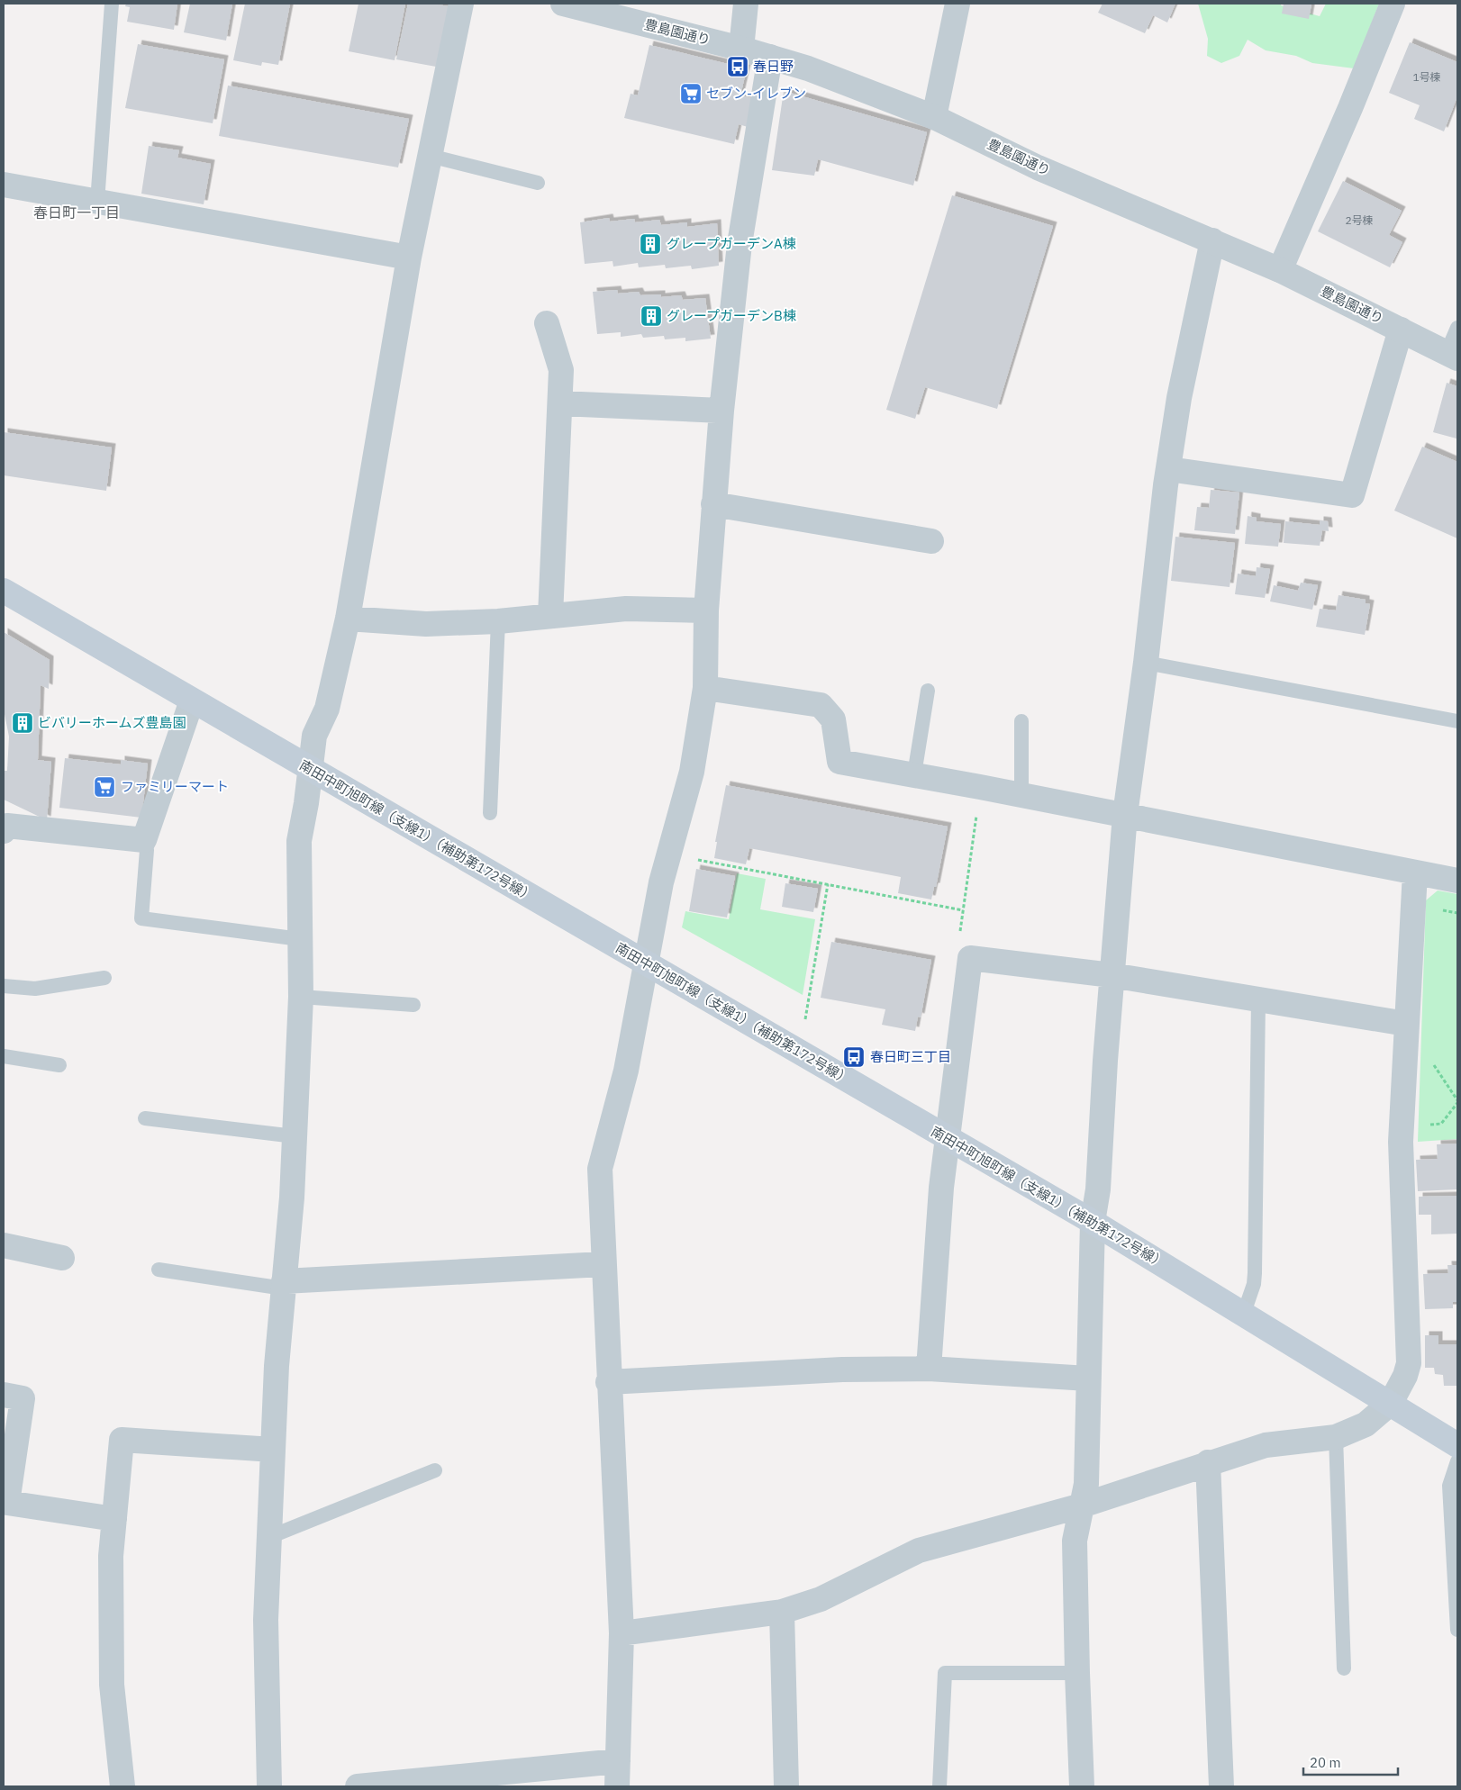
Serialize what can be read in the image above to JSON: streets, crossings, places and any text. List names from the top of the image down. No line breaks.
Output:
{"streets":{"main road":["南田中町旭町線（支線1）（補助第172号線）"],"street":["豊島園通り"]},"districts":["春日町一丁目"],"places":{"bus stop":["春日野","春日町三丁目"],"supermarket":["セブン-イレブン","ファミリーマート"],"building":["グレープガーデンA棟","グレープガーデンB棟","ビバリーホームズ豊島園"]},"house_numbers":["1号棟","2号棟"],"scale_bar":"20 m"}
